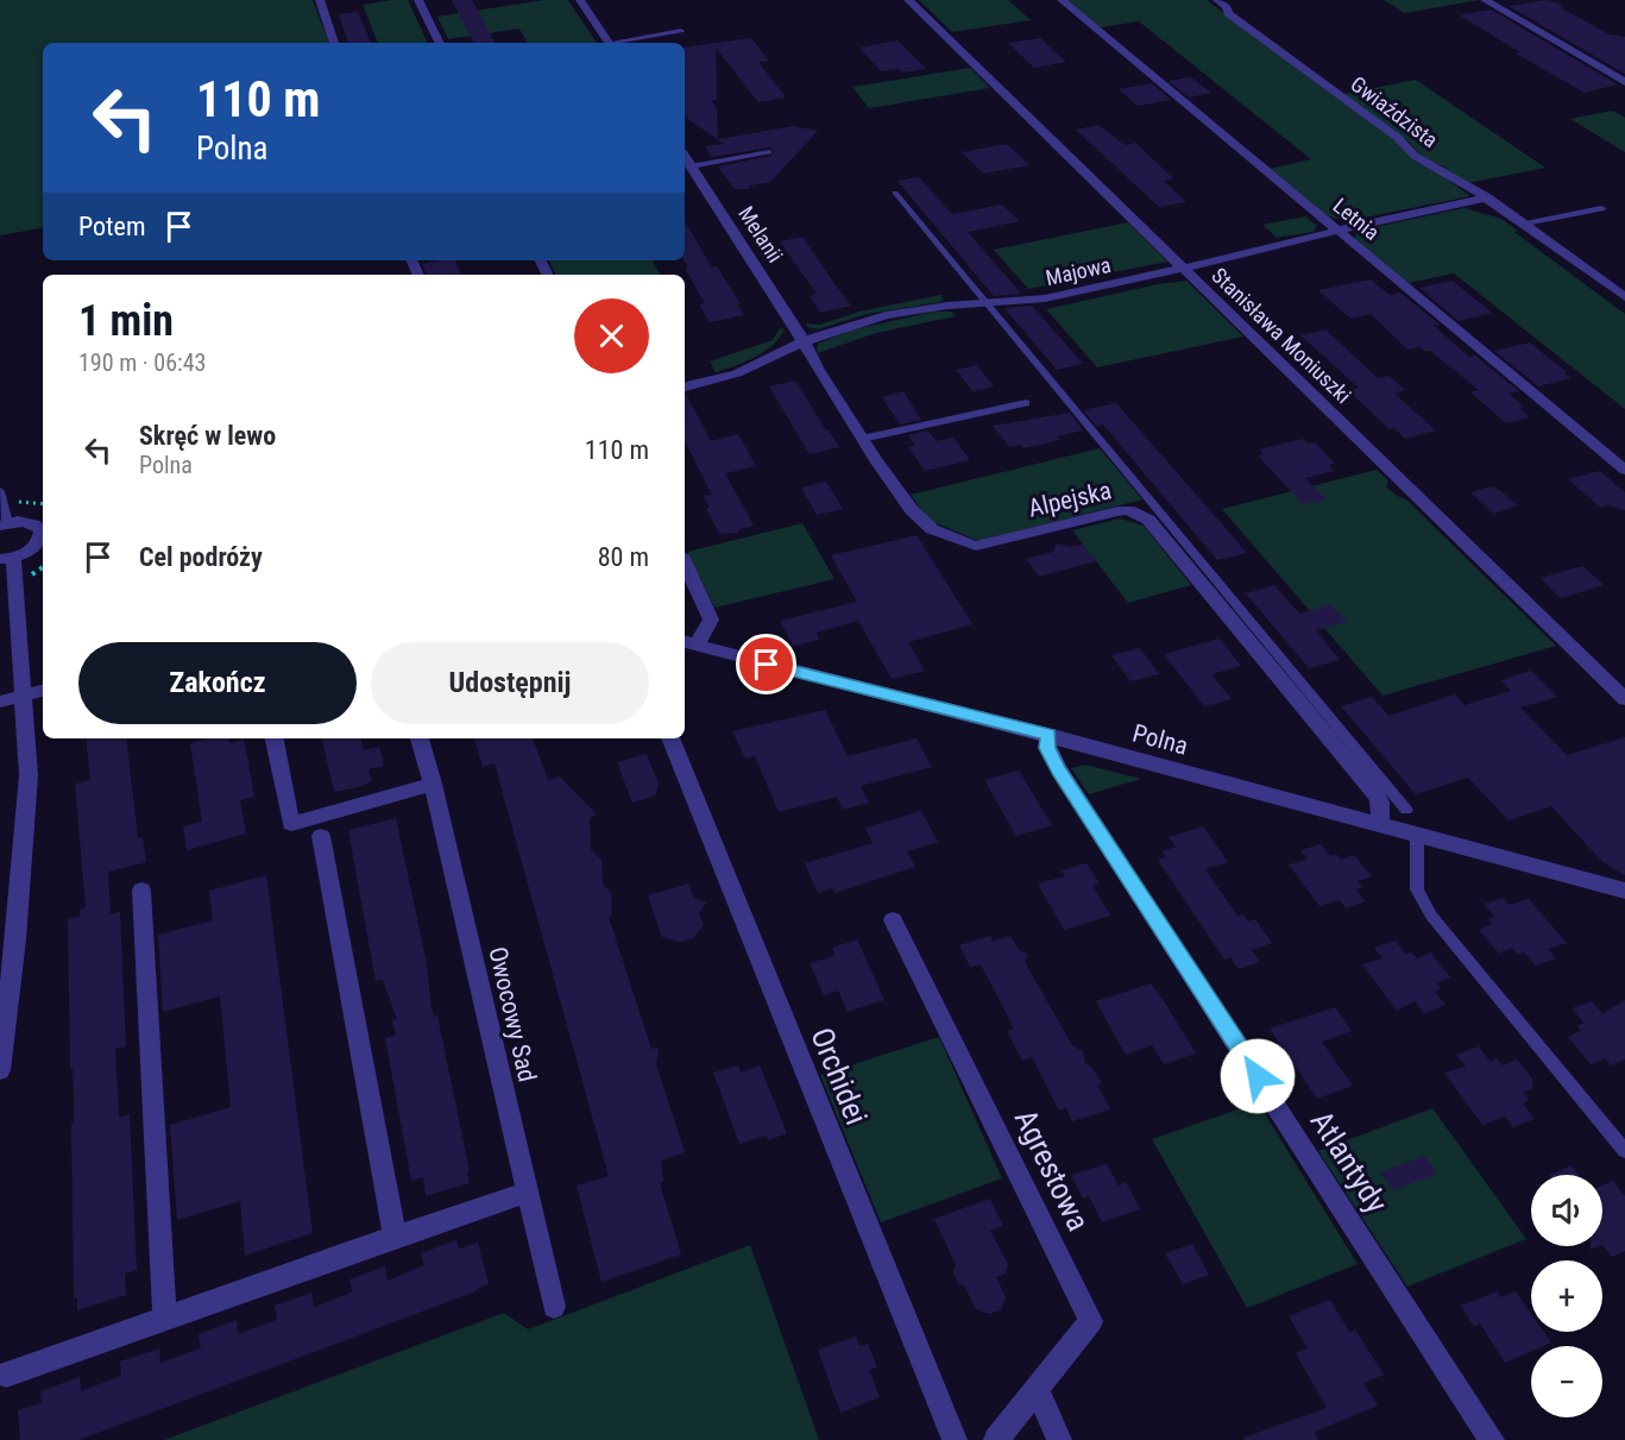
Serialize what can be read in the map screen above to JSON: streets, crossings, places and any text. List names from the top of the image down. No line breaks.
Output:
{"streets":{"street":["Gwiaździsta","Letnia","Melanii","Majowa","Stanisława Moniuszki","Alpejska","Polna","Owocowy Sad","Orchidei","Atlantydy","Agrestowa"]},"crossings":[["Gwiaździsta","Majowa"],["Letnia","Majowa"],["Melanii","Majowa"],["Melanii","Alpejska"],["Majowa","Stanisława Moniuszki"],["Majowa","Alpejska"],["Alpejska","Polna"],["Polna","Atlantydy"]],"page":{"turn":["110 m","Polna"],"then":"Potem","heading":["1 min","190 m · 06:43"],"list":[{"name":"Skręć w lewo","note":"Polna","value":"110 m"},{"name":"Cel podróży","value":"80 m"}],"buttons":["Zakończ","Udostępnij"],"map_buttons":["+","−"]}}
